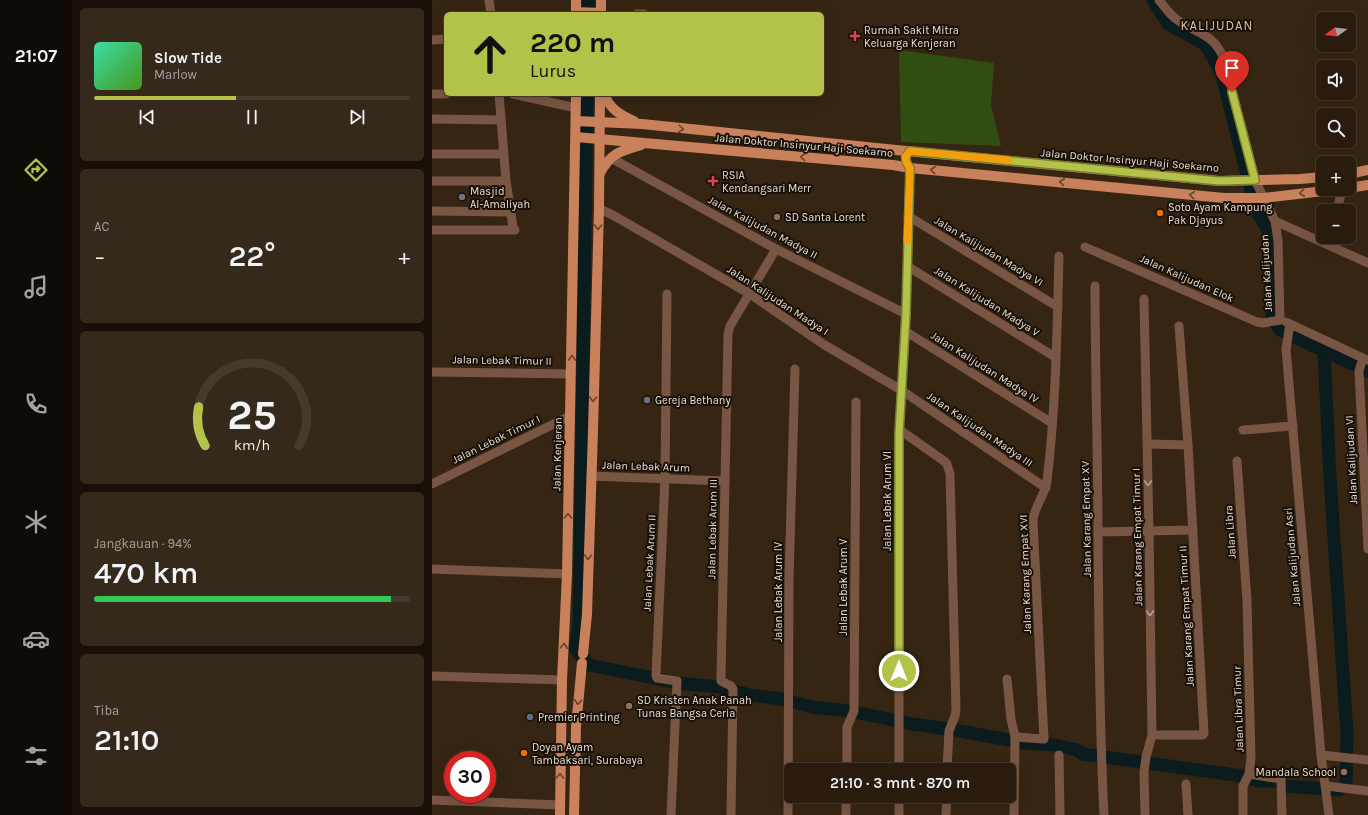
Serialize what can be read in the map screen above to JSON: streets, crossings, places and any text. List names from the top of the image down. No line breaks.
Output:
{"streets":{"main road":["Jalan Doktor Insinyur Haji Soekarno","Jalan Kenjeran"],"street":["Jalan Kalijudan Madya II","Jalan Kalijudan Madya VI","Jalan Kalijudan","Jalan Kalijudan Elok","Jalan Kalijudan Madya I","Jalan Kalijudan Madya V","Jalan Lebak Timur II","Jalan Kalijudan Madya IV","Jalan Kalijudan Madya III","Jalan Lebak Timur I","Jalan Kalijudan VI","Jalan Lebak Arum","Jalan Lebak Arum VI","Jalan Karang Empat XV","Jalan Lebak Arum III","Jalan Libra","Jalan Karang Empat Timur I","Jalan Kalijudan Asri","Jalan Lebak Arum II","Jalan Karang Empat XVI","Jalan Lebak Arum V","Jalan Lebak Arum IV","Jalan Karang Empat Timur II","Jalan Libra Timur"]},"crossings":[["Jalan Doktor Insinyur Haji Soekarno","Jalan Kalijudan"],["Jalan Doktor Insinyur Haji Soekarno","Jalan Kenjeran"],["Jalan Doktor Insinyur Haji Soekarno","Jalan Lebak Arum VI"],["Jalan Kalijudan Madya II","Jalan Lebak Arum VI"],["Jalan Kalijudan Madya II","Jalan Lebak Arum III"],["Jalan Kalijudan Madya VI","Jalan Lebak Arum VI"],["Jalan Kalijudan Madya VI","Jalan Karang Empat XVI"],["Jalan Kalijudan","Jalan Kalijudan Elok"],["Jalan Kalijudan","Jalan Kalijudan VI"],["Jalan Kalijudan","Jalan Kalijudan Asri"],["Jalan Kalijudan Madya I","Jalan Kalijudan Madya III"],["Jalan Kalijudan Madya I","Jalan Lebak Arum VI"],["Jalan Kalijudan Madya I","Jalan Lebak Arum III"],["Jalan Kalijudan Madya V","Jalan Lebak Arum VI"],["Jalan Kalijudan Madya V","Jalan Karang Empat XVI"],["Jalan Lebak Timur II","Jalan Kenjeran"],["Jalan Kalijudan Madya IV","Jalan Lebak Arum VI"],["Jalan Kalijudan Madya IV","Jalan Karang Empat XVI"],["Jalan Kalijudan Madya III","Jalan Lebak Arum VI"],["Jalan Kalijudan Madya III","Jalan Karang Empat XVI"],["Jalan Lebak Timur I","Jalan Kenjeran"],["Jalan Lebak Arum","Jalan Lebak Arum III"],["Jalan Lebak Arum","Jalan Lebak Arum II"],["Jalan Libra","Jalan Libra Timur"],["Jalan Karang Empat Timur I","Jalan Karang Empat Timur II"]],"one_way":["Jalan Karang Empat Timur I"],"districts":["KALIJUDAN"],"places":{"health":["Rumah Sakit Mitra Keluarga Kenjeran","RSIA Kendangsari Merr"],"other":["Masjid Al-Amaliyah","Soto Ayam Kampung Pak Djayus","SD Santa Lorent","Gereja Bethany","SD Kristen Anak Panah Tunas Bangsa Ceria","Premier Printing","Doyan Ayam Tambaksari, Surabaya","Mandala School"]},"north":"left","page":{"tabs":"21:07","map_buttons":["+","−"],"turn":["220 m","Lurus"],"song":["Slow Tide","Marlow"],"tile":["AC",["Jangkauan · 94%","470 km"],["Tiba","21:10"]],"heat":["−","22°","+"],"limit":"30","trip":"21:10 · 3 mnt · 870 m","gauge":["25","km/h"]}}
